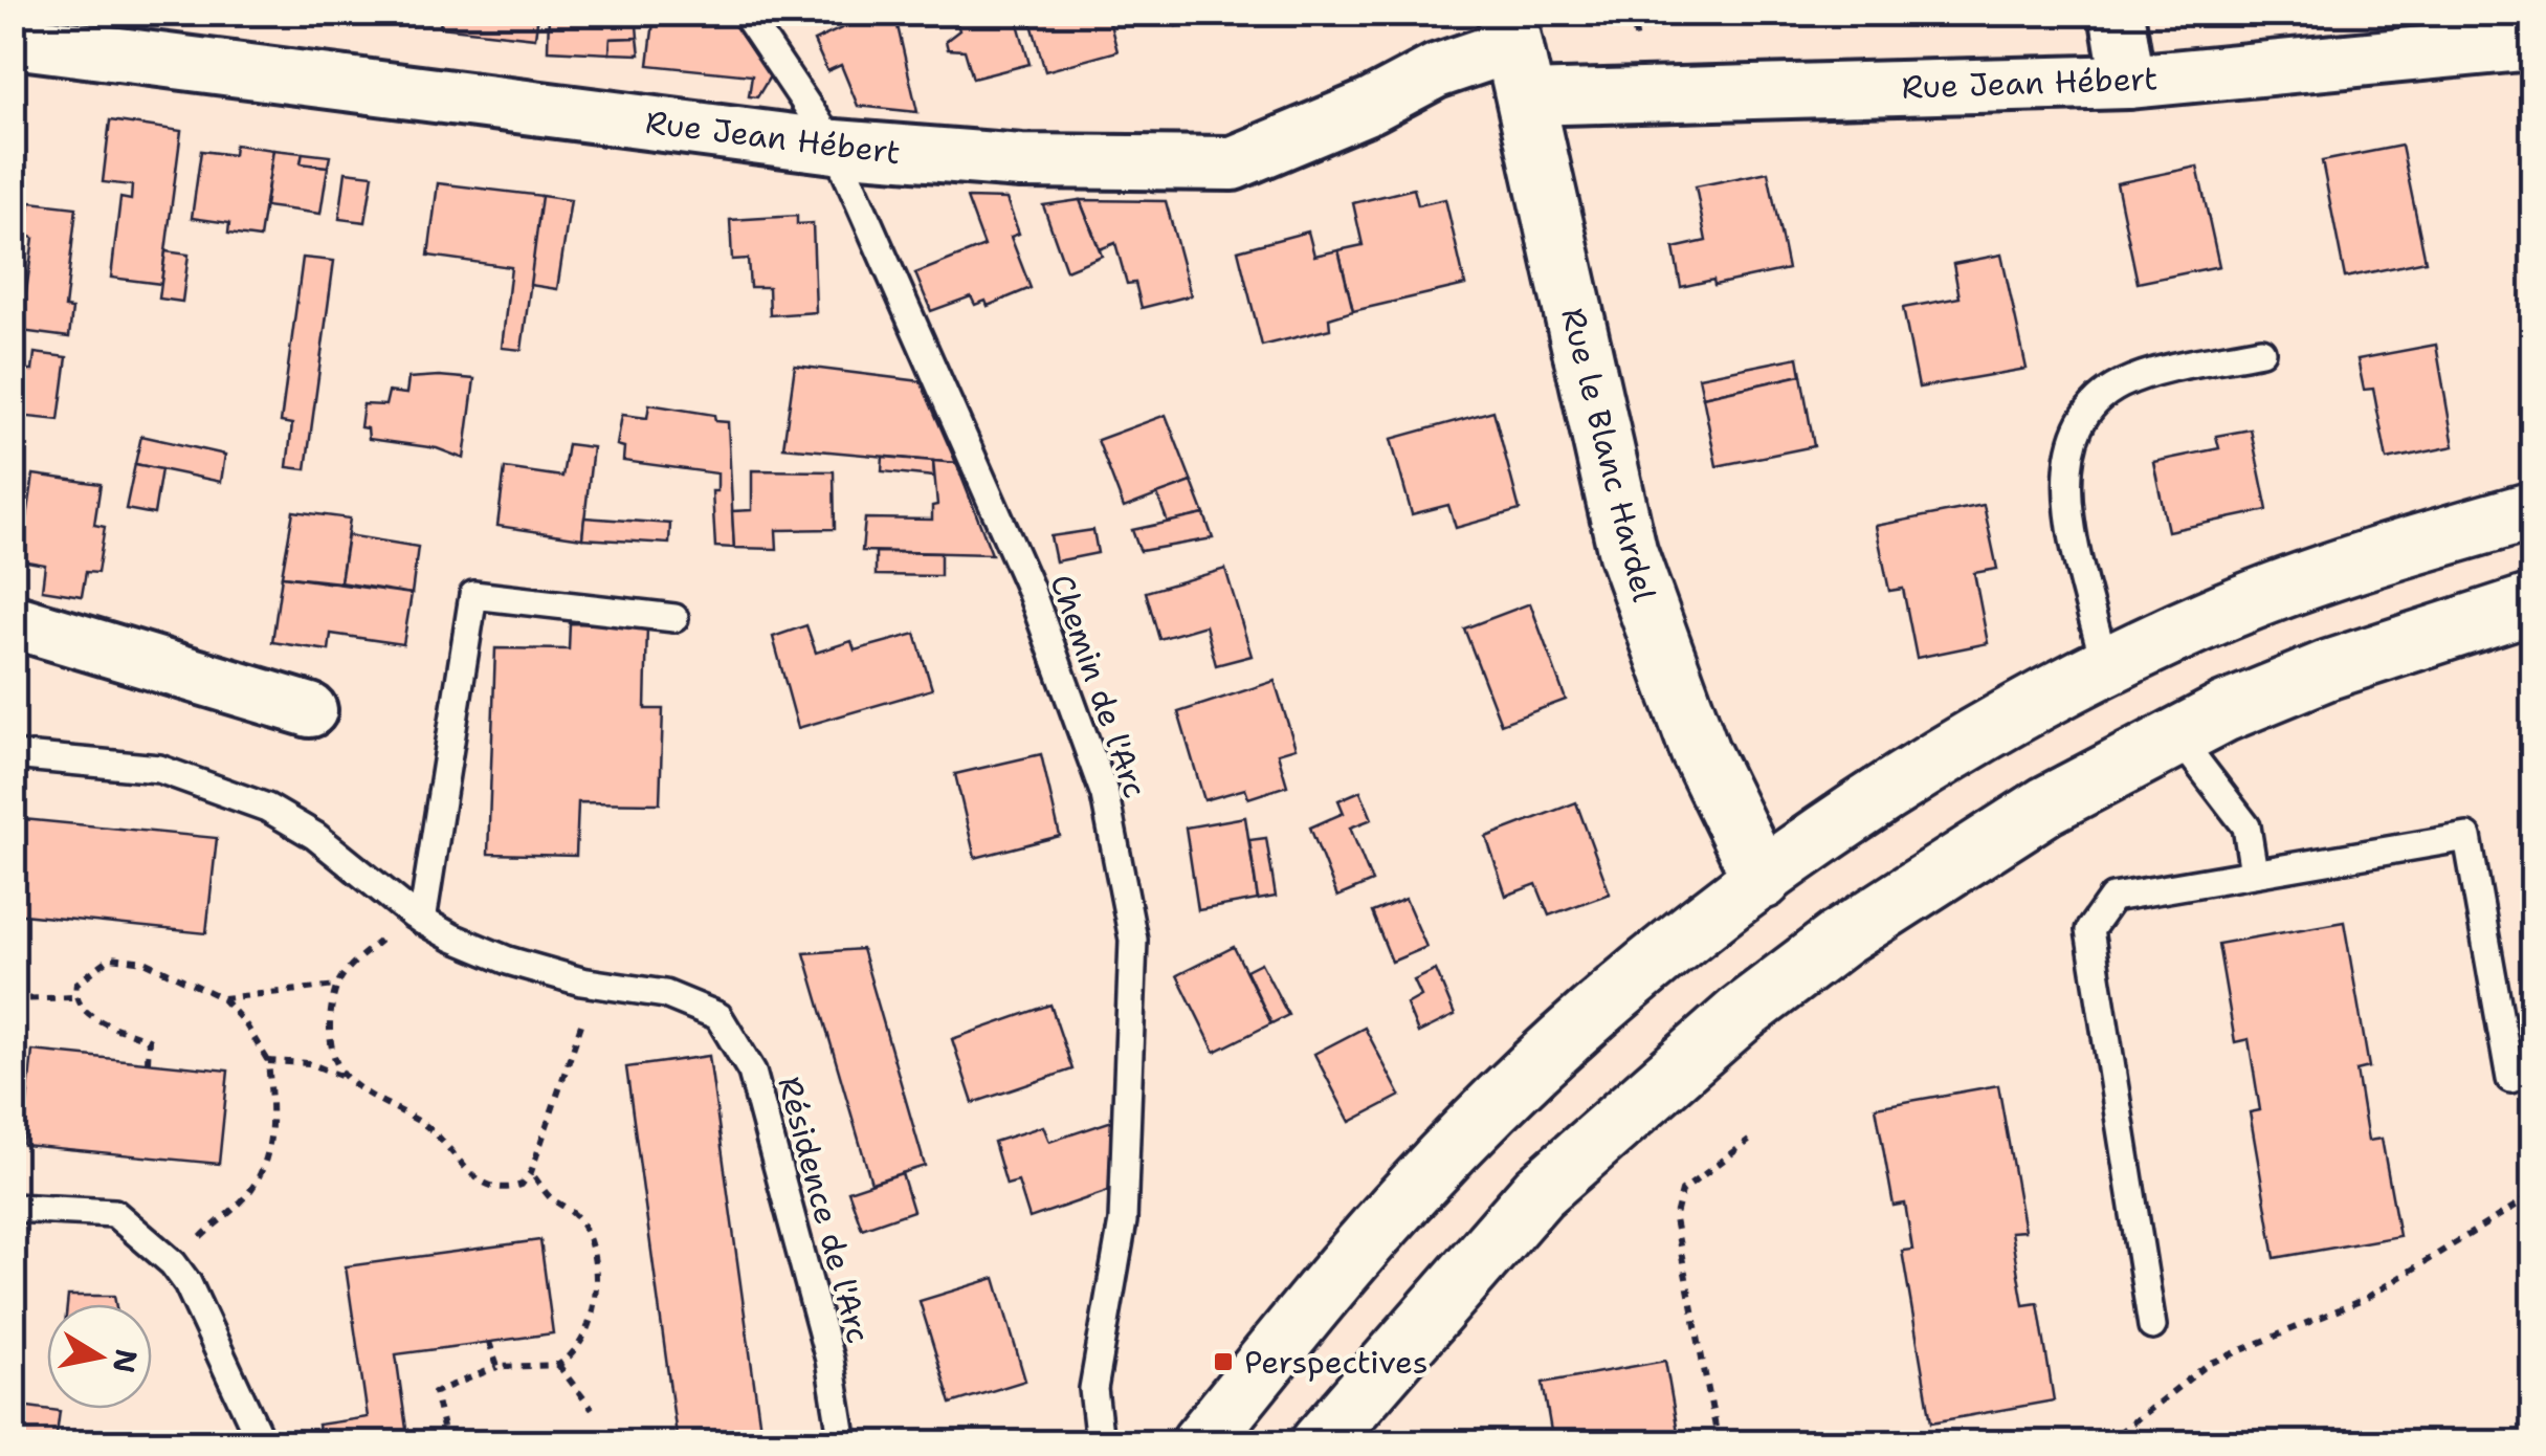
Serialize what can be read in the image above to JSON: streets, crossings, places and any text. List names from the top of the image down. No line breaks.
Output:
{"streets":{"street":["Rue Jean Hébert","Rue le Blanc Hardel"],"lane":["Chemin de l'Arc","Résidence de l'Arc"]},"crossings":[["Rue Jean Hébert","Rue le Blanc Hardel"],["Rue Jean Hébert","Chemin de l'Arc"]],"places":{"transit":["Perspectives"]},"north":"right"}
